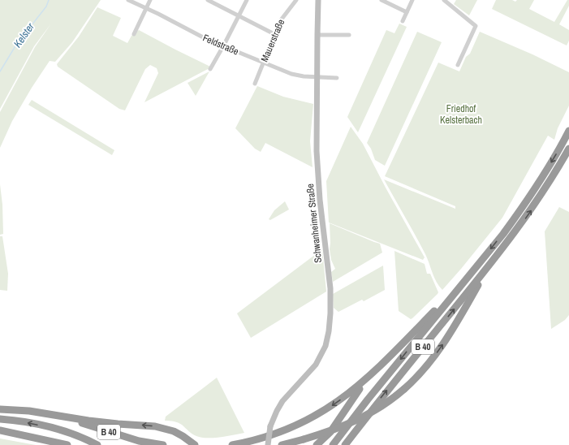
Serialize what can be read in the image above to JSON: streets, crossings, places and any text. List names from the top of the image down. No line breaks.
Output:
{"streets":{"highway":["B 40"],"street":["Mauerstraße","Feldstraße","Schwanheimer Straße"]},"crossings":[["Mauerstraße","Feldstraße"],["Feldstraße","Schwanheimer Straße"]],"water":["Kelster"],"parks":["Friedhof Kelsterbach"]}
